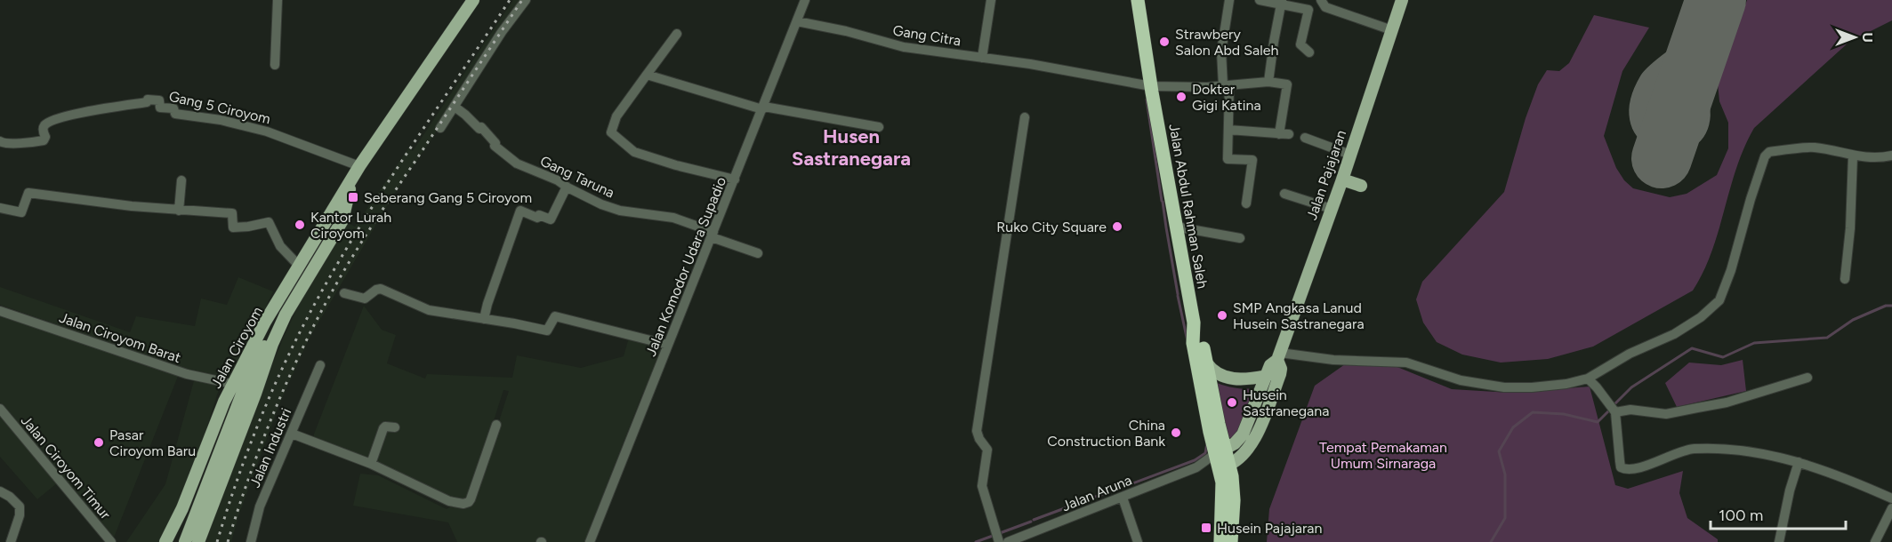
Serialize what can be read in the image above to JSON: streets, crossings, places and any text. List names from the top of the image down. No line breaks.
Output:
{"streets":{"highway":["Jalan Abdul Rahman Saleh"],"main road":["Jalan Pajajaran","Jalan Ciroyom"],"street":["Gang Citra","Gang 5 Ciroyom","Gang Taruna","Jalan Komodor Udara Supadio","Jalan Ciroyom Barat","Jalan Industri","Jalan Ciroyom Timur","Jalan Aruna"]},"crossings":[["Gang Citra","Jalan Abdul Rahman Saleh"],["Gang Citra","Jalan Komodor Udara Supadio"],["Gang 5 Ciroyom","Jalan Ciroyom"],["Jalan Pajajaran","Jalan Abdul Rahman Saleh"],["Jalan Pajajaran","Jalan Aruna"],["Gang Taruna","Jalan Komodor Udara Supadio"],["Jalan Abdul Rahman Saleh","Jalan Aruna"],["Jalan Ciroyom Barat","Jalan Ciroyom"]],"districts":["Husen Sastranegara"],"parks":["Tempat Pemakaman Umum Sirnaraga"],"places":{"other":["Strawbery Salon Abd Saleh","Dokter Gigi Katina","Kantor Lurah Ciroyom","Ruko City Square","SMP Angkasa Lanud Husein Sastranegara","Husein Sastranegana","China Construction Bank","Pasar Ciroyom Baru"],"transit":["Seberang Gang 5 Ciroyom","Husein Pajajaran"]},"scale_bar":"100 m","north":"right"}
